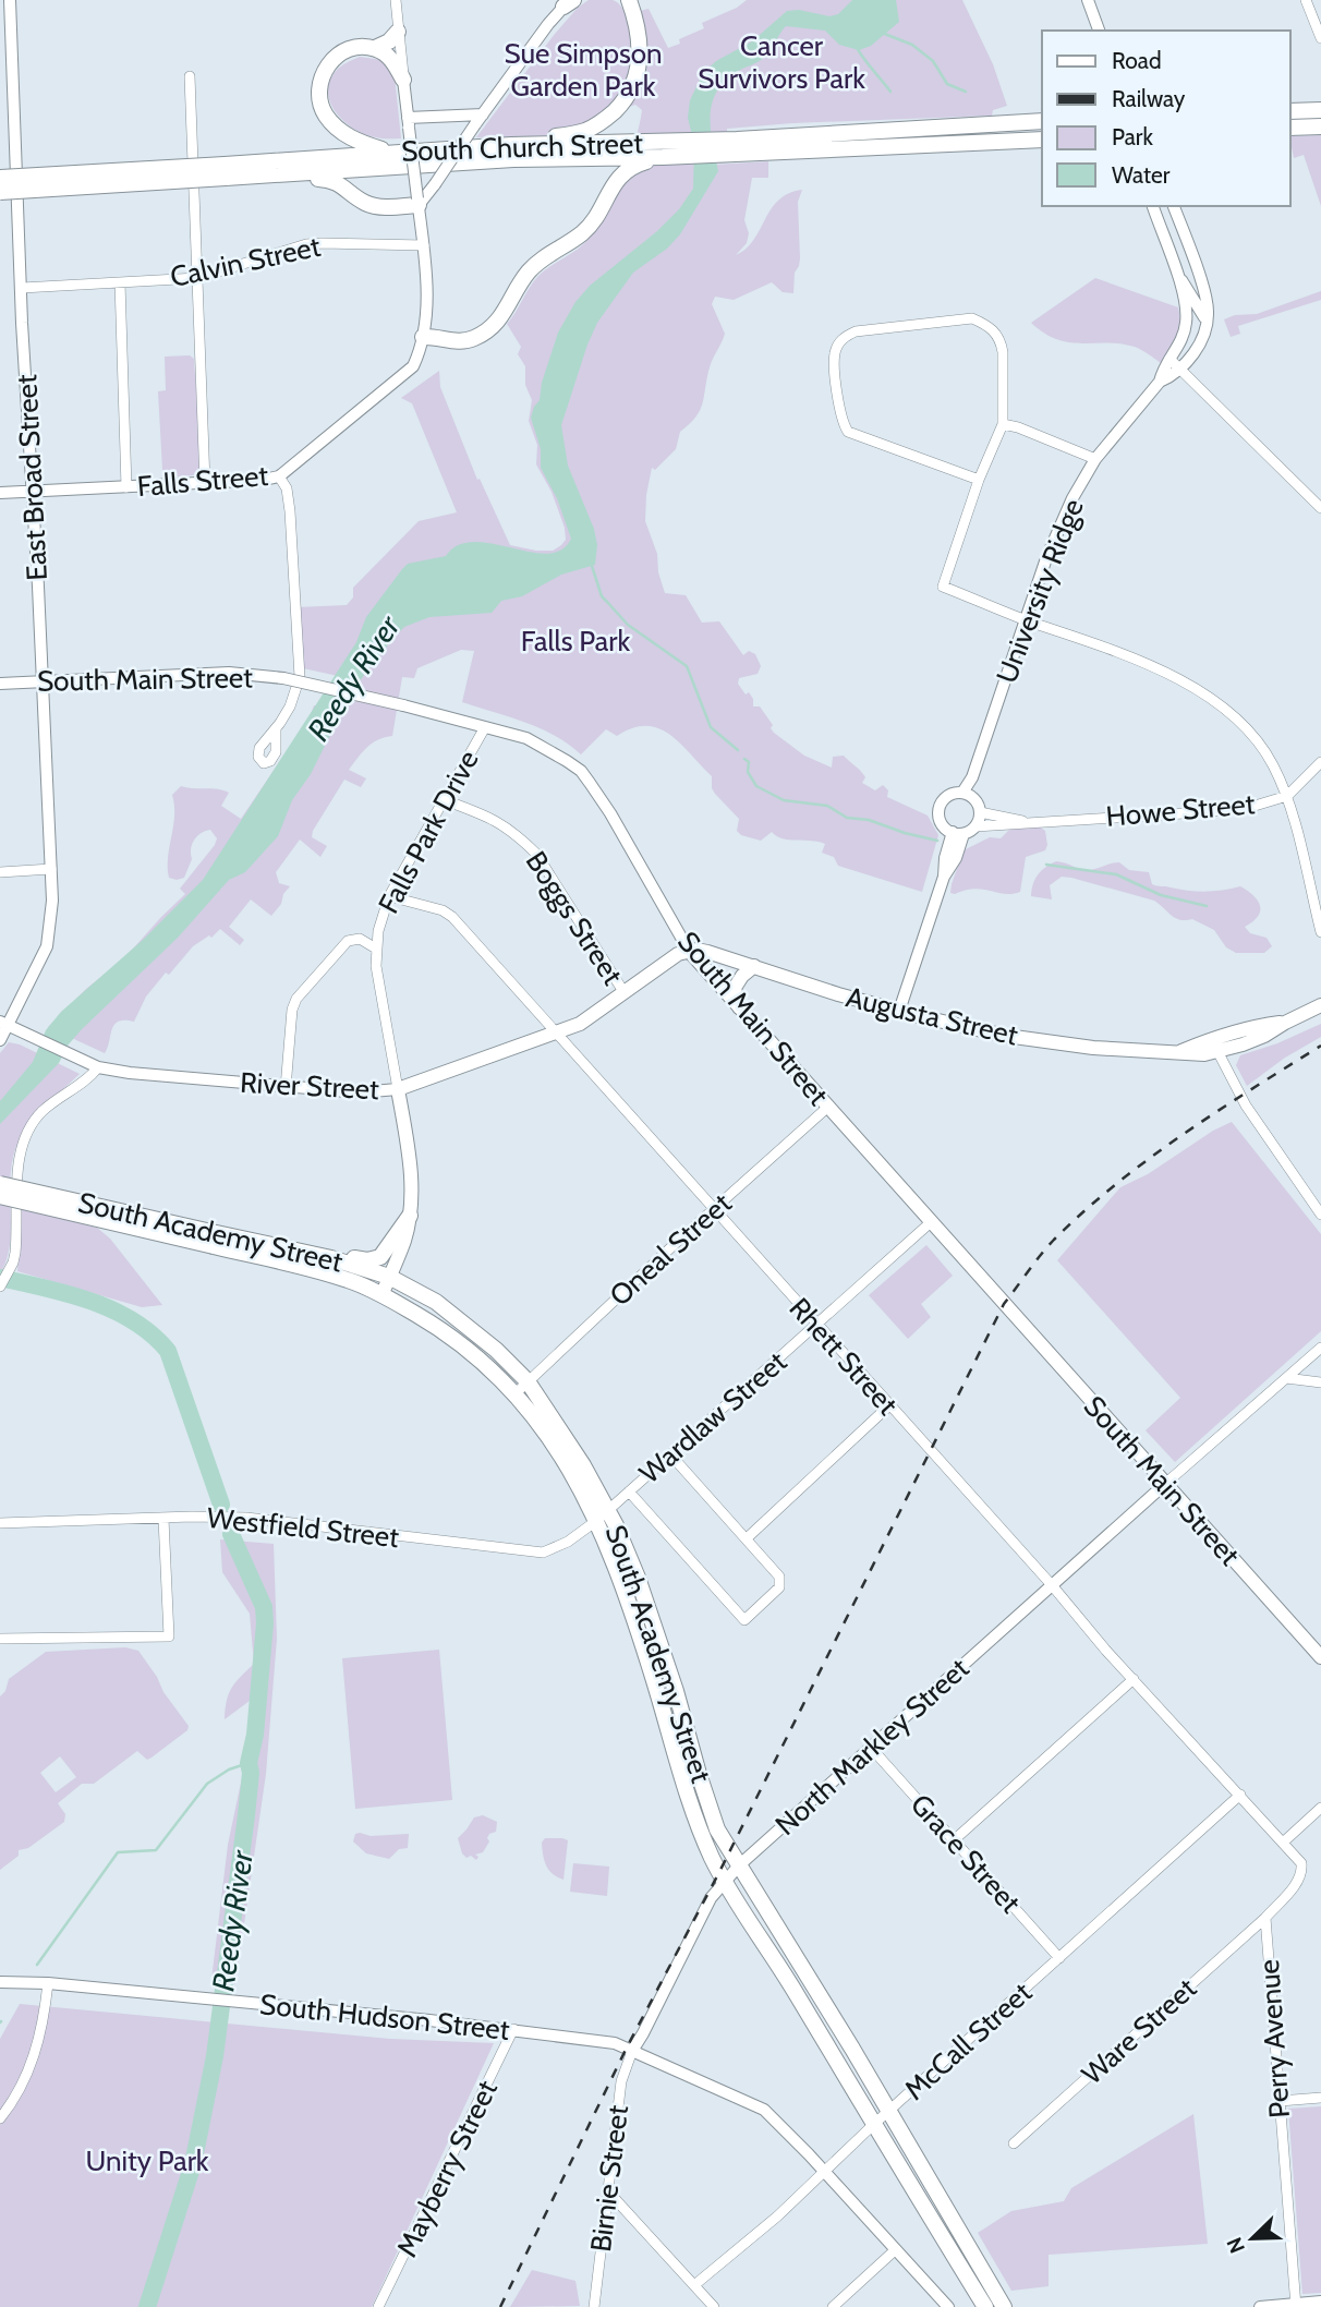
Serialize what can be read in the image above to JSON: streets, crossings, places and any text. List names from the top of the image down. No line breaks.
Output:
{"streets":{"main road":["South Church Street","South Main Street","Falls Park Drive","Augusta Street","River Street","South Academy Street"],"street":["Calvin Street","East Broad Street","Falls Street","University Ridge","Howe Street","Boggs Street","Oneal Street","Rhett Street","Wardlaw Street","Westfield Street","North Markley Street","Grace Street","South Hudson Street","Ware Street","Perry Avenue","McCall Street","Mayberry Street","Birnie Street"]},"crossings":[["Calvin Street","East Broad Street"],["East Broad Street","Falls Street"],["East Broad Street","South Main Street"],["East Broad Street","River Street"],["University Ridge","Howe Street"],["South Main Street","Falls Park Drive"],["South Main Street","Augusta Street"],["South Main Street","River Street"],["South Main Street","Oneal Street"],["South Main Street","Wardlaw Street"],["South Main Street","North Markley Street"],["Falls Park Drive","Boggs Street"],["Falls Park Drive","River Street"],["Falls Park Drive","South Academy Street"],["Falls Park Drive","Rhett Street"],["Boggs Street","River Street"],["Augusta Street","River Street"],["River Street","Rhett Street"],["South Academy Street","Oneal Street"],["South Academy Street","Wardlaw Street"],["South Academy Street","Westfield Street"],["South Academy Street","North Markley Street"],["South Academy Street","McCall Street"],["Oneal Street","Rhett Street"],["Rhett Street","Wardlaw Street"],["Rhett Street","North Markley Street"],["Rhett Street","Perry Avenue"],["Rhett Street","McCall Street"],["Wardlaw Street","Westfield Street"],["North Markley Street","Grace Street"],["North Markley Street","South Hudson Street"],["North Markley Street","Birnie Street"],["Grace Street","McCall Street"],["South Hudson Street","McCall Street"],["South Hudson Street","Mayberry Street"],["South Hudson Street","Birnie Street"],["Ware Street","Perry Avenue"]],"water":["Reedy River"],"parks":["Cancer Survivors Park","Sue Simpson Garden Park","Falls Park","Unity Park"],"legend":["Road","Railway","Park","Water"],"north":"bottom left"}
